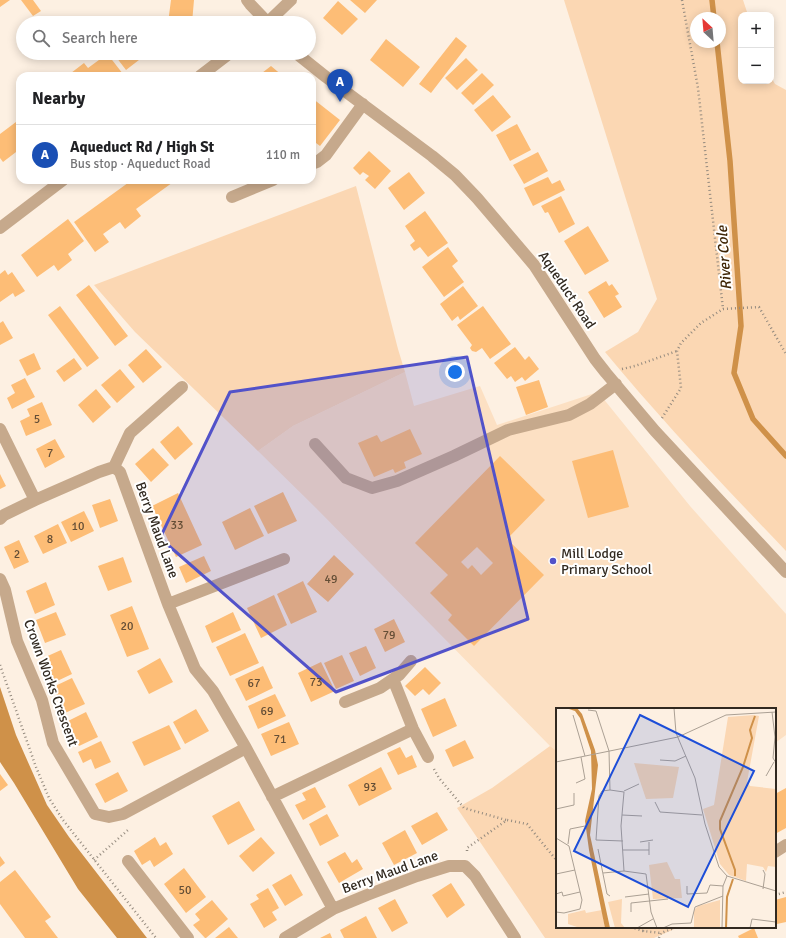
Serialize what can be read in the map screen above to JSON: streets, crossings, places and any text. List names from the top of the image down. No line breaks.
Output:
{"streets":{"street":["Aqueduct Road","Berry Maud Lane","Crown Works Crescent"]},"crossings":[["Berry Maud Lane","Crown Works Crescent"]],"water":["River Cole"],"places":["Mill Lodge Primary School"],"house_numbers":["5","7","33","10","8","2","49","20","79","73","67","69","71","93","50"],"north":"top left","page":{"map_buttons":["+","−"],"search":"Search here","pins":"A","heading":"Nearby","list":[{"mark":"A","name":"Aqueduct Rd / High St","note":"Bus stop · Aqueduct Road","value":"110 m"}]}}
